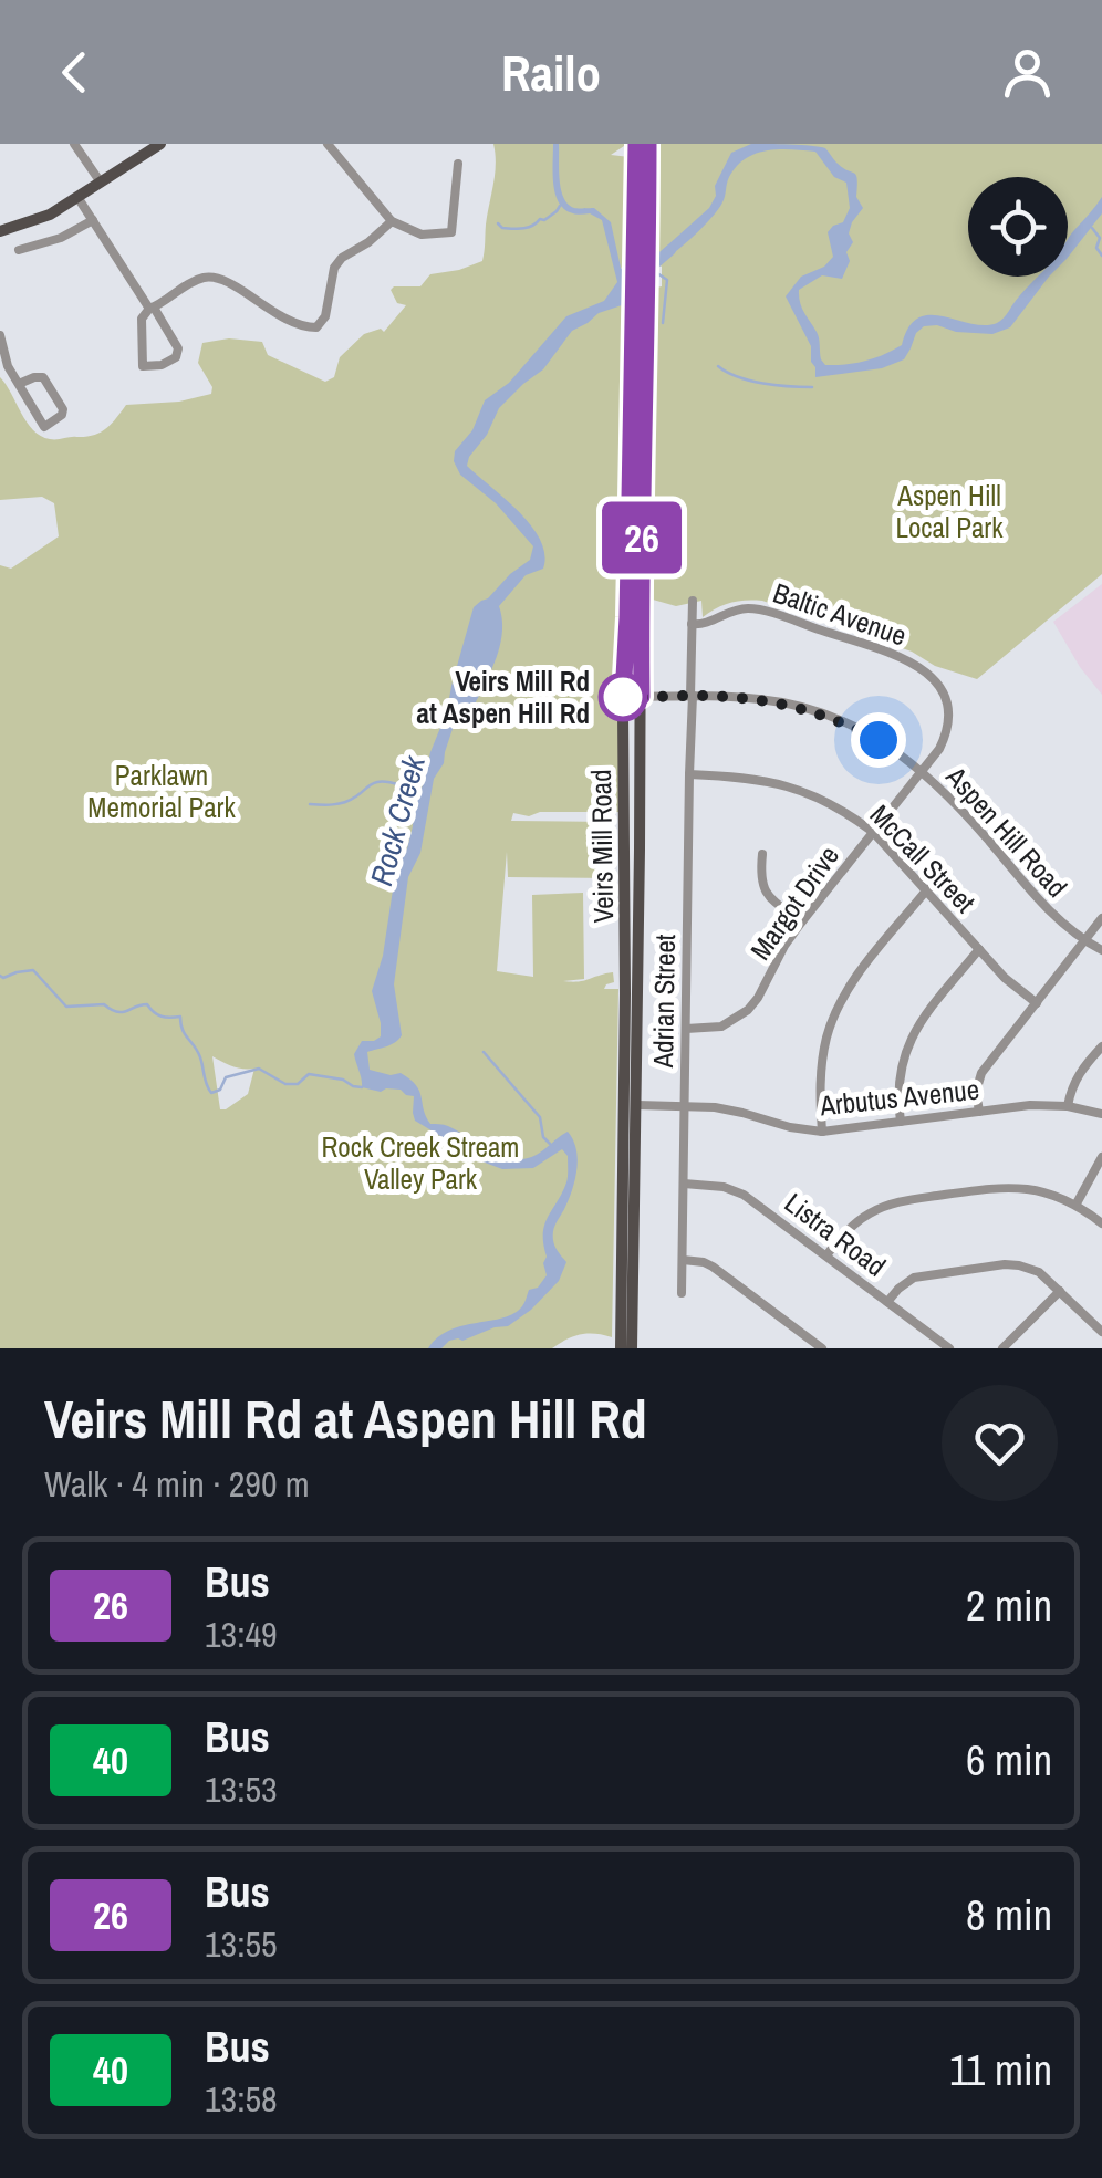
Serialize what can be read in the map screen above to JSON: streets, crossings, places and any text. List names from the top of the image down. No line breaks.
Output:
{"streets":{"main road":["Veirs Mill Road"],"street":["Baltic Avenue","Aspen Hill Road","McCall Street","Margot Drive","Adrian Street","Arbutus Avenue","Listra Road"]},"crossings":[["Baltic Avenue","Aspen Hill Road"],["Baltic Avenue","Margot Drive"],["Baltic Avenue","Adrian Street"],["Aspen Hill Road","Veirs Mill Road"],["Aspen Hill Road","Margot Drive"],["Aspen Hill Road","Adrian Street"],["Veirs Mill Road","Arbutus Avenue"],["McCall Street","Margot Drive"],["McCall Street","Adrian Street"],["Margot Drive","Adrian Street"],["Adrian Street","Arbutus Avenue"],["Adrian Street","Listra Road"]],"water":["Rock Creek"],"parks":["Aspen Hill Local Park","Parklawn Memorial Park","Rock Creek Stream Valley Park"],"places":["Veirs Mill Rd at Aspen Hill Rd"],"lines":["bus line 26"],"page":{"header":"Railo","on_map":"26","heading":["Veirs Mill Rd at Aspen Hill Rd","Walk · 4 min · 290 m"],"list":[{"mark":"26","name":"Bus","note":"13:49","value":"2 min"},{"mark":"40","name":"Bus","note":"13:53","value":"6 min"},{"mark":"26","name":"Bus","note":"13:55","value":"8 min"},{"mark":"40","name":"Bus","note":"13:58","value":"11 min"}]}}
